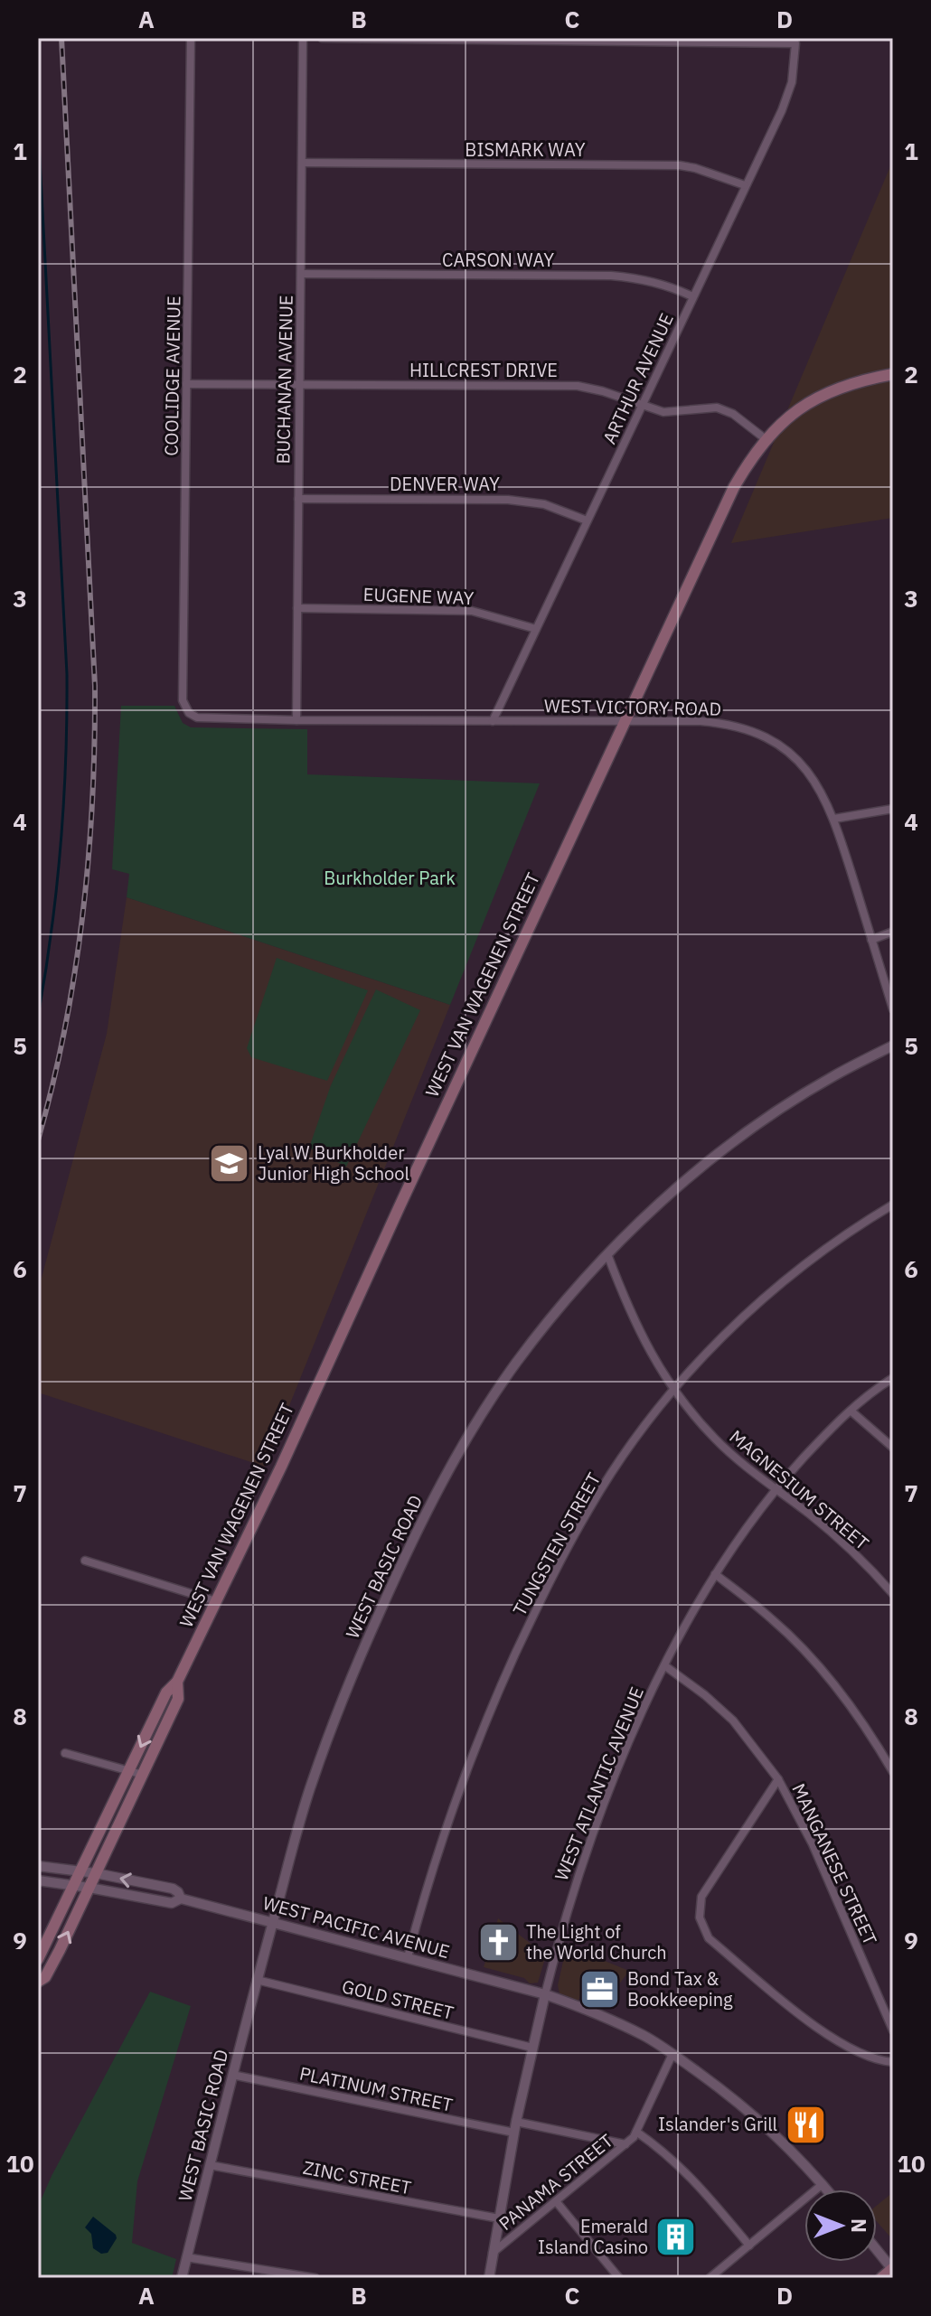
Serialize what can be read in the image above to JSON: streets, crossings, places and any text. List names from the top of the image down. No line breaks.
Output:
{"streets":{"main road":["WEST VAN WAGENEN STREET"],"street":["BISMARK WAY","CARSON WAY","HILLCREST DRIVE","COOLIDGE AVENUE","ARTHUR AVENUE","BUCHANAN AVENUE","DENVER WAY","EUGENE WAY","WEST VICTORY ROAD","MAGNESIUM STREET","TUNGSTEN STREET","WEST BASIC ROAD","WEST ATLANTIC AVENUE","MANGANESE STREET","WEST PACIFIC AVENUE","GOLD STREET","PLATINUM STREET","ZINC STREET","PANAMA STREET"]},"crossings":[["BISMARK WAY","ARTHUR AVENUE"],["BISMARK WAY","BUCHANAN AVENUE"],["CARSON WAY","ARTHUR AVENUE"],["CARSON WAY","BUCHANAN AVENUE"],["HILLCREST DRIVE","COOLIDGE AVENUE"],["HILLCREST DRIVE","ARTHUR AVENUE"],["HILLCREST DRIVE","BUCHANAN AVENUE"],["HILLCREST DRIVE","WEST VAN WAGENEN STREET"],["COOLIDGE AVENUE","WEST VICTORY ROAD"],["ARTHUR AVENUE","DENVER WAY"],["ARTHUR AVENUE","EUGENE WAY"],["ARTHUR AVENUE","WEST VICTORY ROAD"],["BUCHANAN AVENUE","DENVER WAY"],["BUCHANAN AVENUE","EUGENE WAY"],["BUCHANAN AVENUE","WEST VICTORY ROAD"],["WEST VICTORY ROAD","WEST VAN WAGENEN STREET"],["WEST VAN WAGENEN STREET","WEST PACIFIC AVENUE"],["MAGNESIUM STREET","TUNGSTEN STREET"],["MAGNESIUM STREET","WEST BASIC ROAD"],["MAGNESIUM STREET","WEST ATLANTIC AVENUE"],["TUNGSTEN STREET","WEST PACIFIC AVENUE"],["WEST BASIC ROAD","WEST PACIFIC AVENUE"],["WEST BASIC ROAD","GOLD STREET"],["WEST BASIC ROAD","PLATINUM STREET"],["WEST BASIC ROAD","ZINC STREET"],["WEST ATLANTIC AVENUE","MANGANESE STREET"],["WEST ATLANTIC AVENUE","WEST PACIFIC AVENUE"],["WEST ATLANTIC AVENUE","GOLD STREET"],["WEST ATLANTIC AVENUE","PLATINUM STREET"],["WEST ATLANTIC AVENUE","ZINC STREET"],["WEST ATLANTIC AVENUE","PANAMA STREET"],["WEST PACIFIC AVENUE","PANAMA STREET"],["PLATINUM STREET","PANAMA STREET"]],"parks":["Burkholder Park"],"places":{"school or university":["Lyal W Burkholder Junior High School"],"church":["The Light of the World Church"],"office":["Bond Tax & Bookkeeping"],"restaurant":["Islander's Grill"],"building":["Emerald Island Casino"]},"north":"right","grid":{"columns":["A","B","C","D"],"rows":["1","2","3","4","5","6","7","8","9","10"]}}
